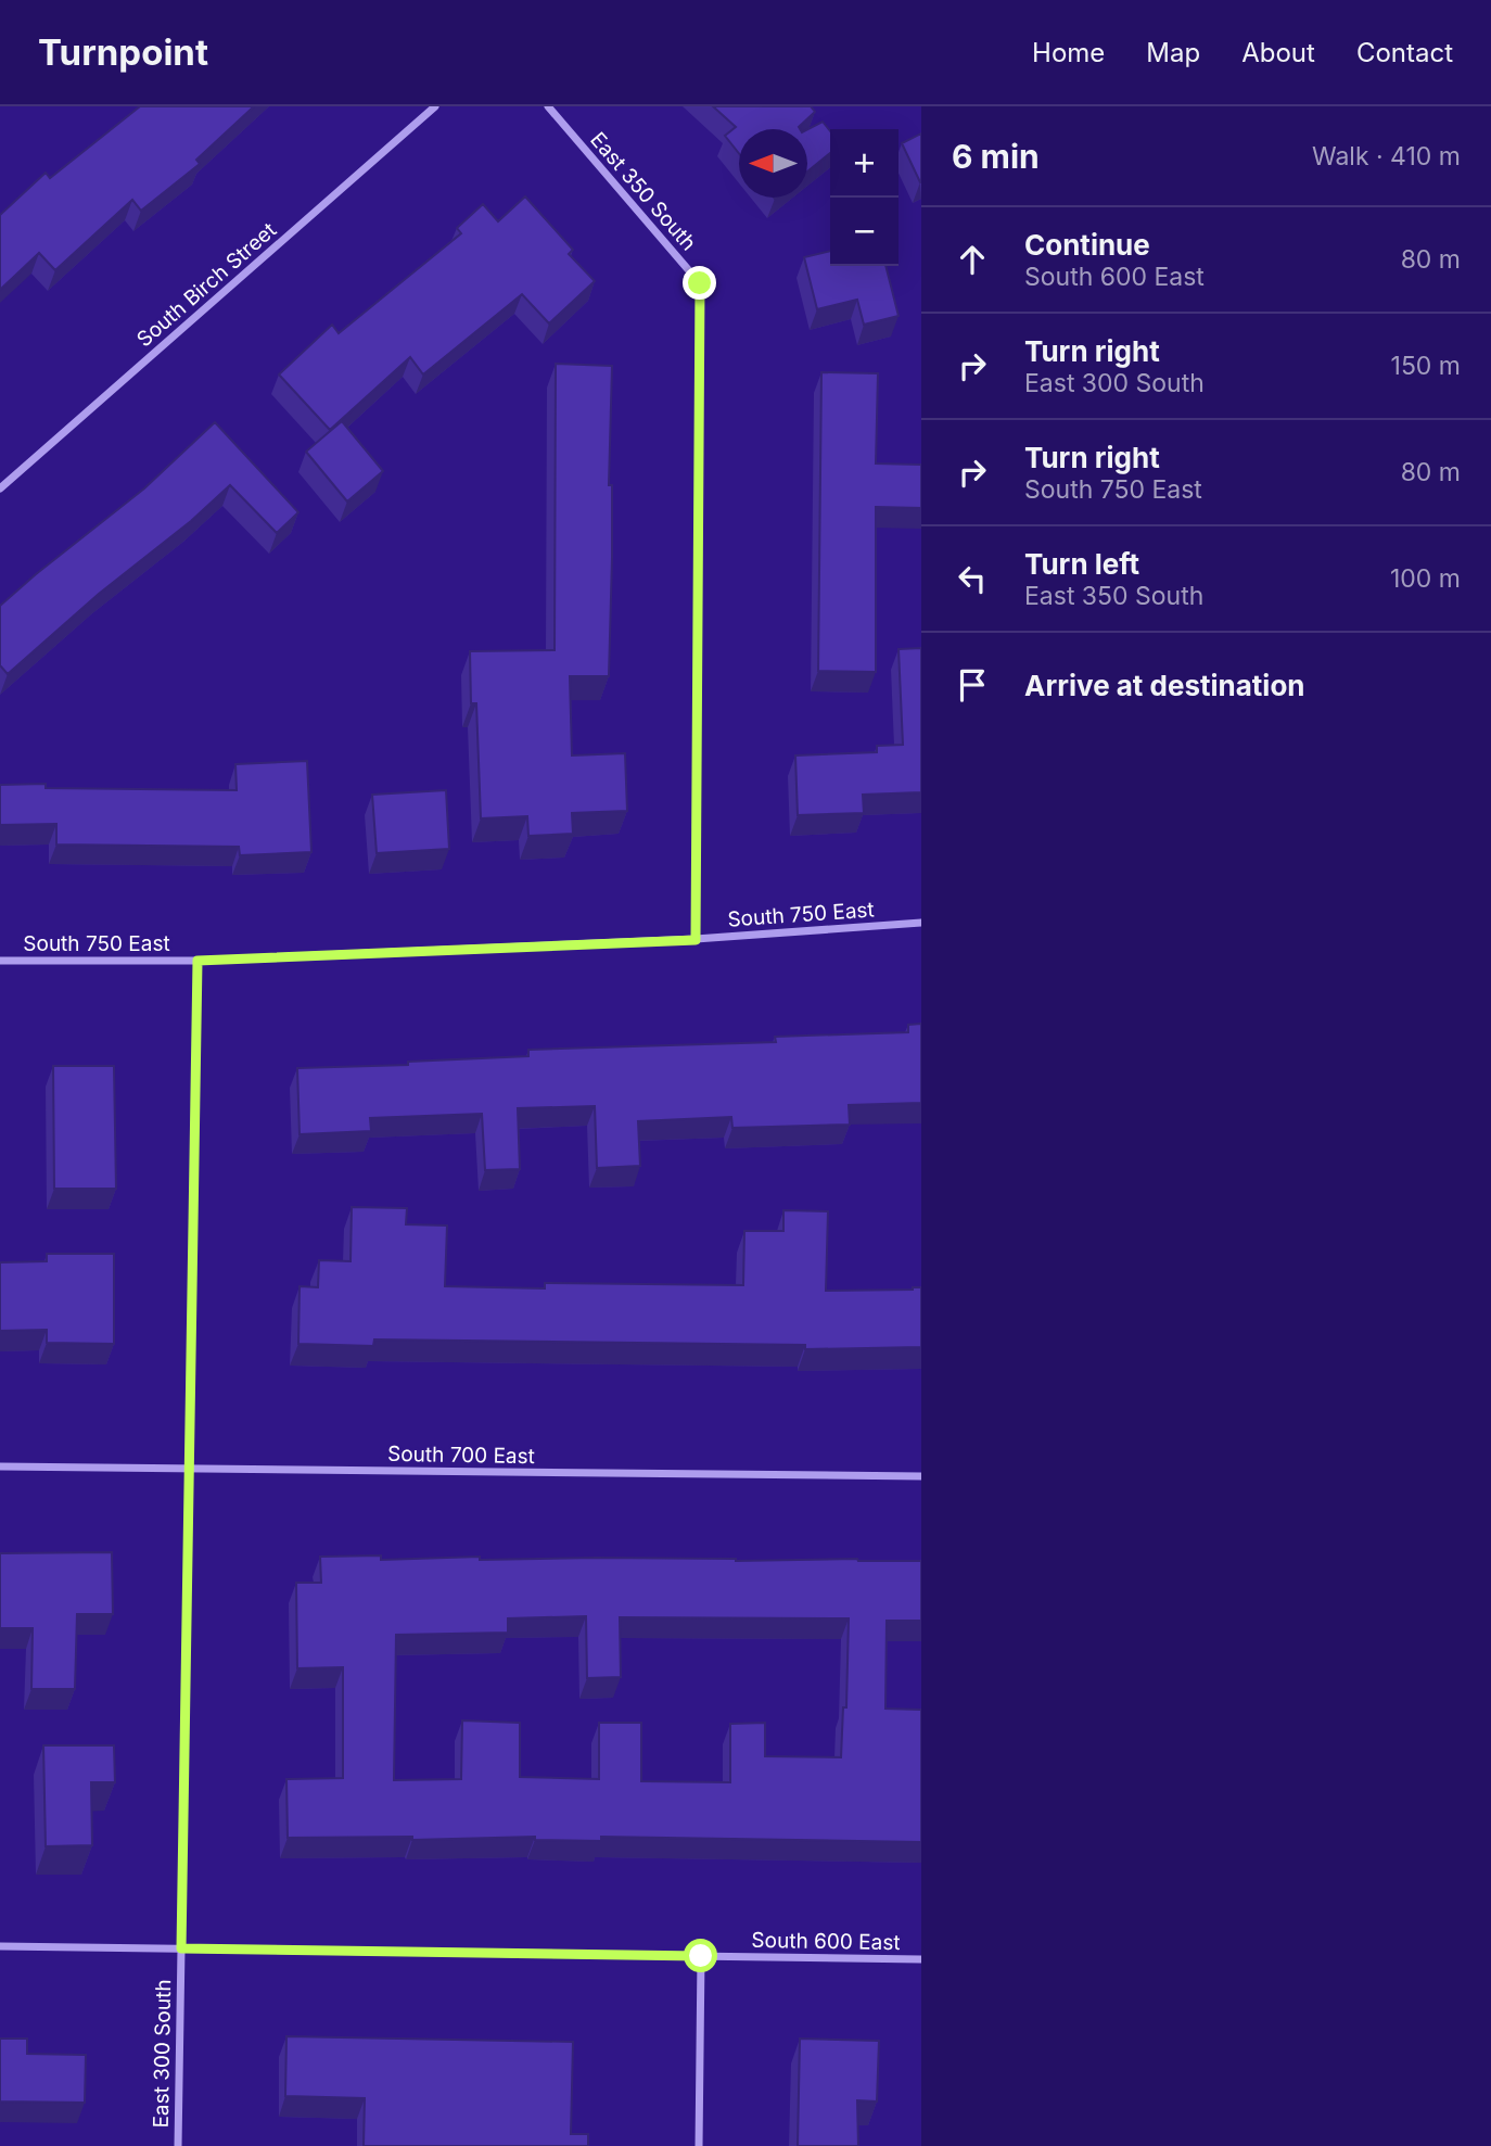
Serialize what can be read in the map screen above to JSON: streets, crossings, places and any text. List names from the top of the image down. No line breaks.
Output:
{"streets":{"street":["East 350 South","South Birch Street","South 750 East","South 700 East","South 600 East","East 300 South"]},"crossings":[["East 350 South","South 750 East"],["South 750 East","East 300 South"],["South 700 East","East 300 South"],["South 600 East","East 300 South"]],"north":"left","page":{"header":"Turnpoint","nav":["Home","Map","About","Contact"],"heading":["6 min","Walk · 410 m"],"map_buttons":["+","−"],"list":[["Continue","South 600 East","80 m"],["Turn right","East 300 South","150 m"],["Turn right","South 750 East","80 m"],["Turn left","East 350 South","100 m"],"Arrive at destination"]}}
